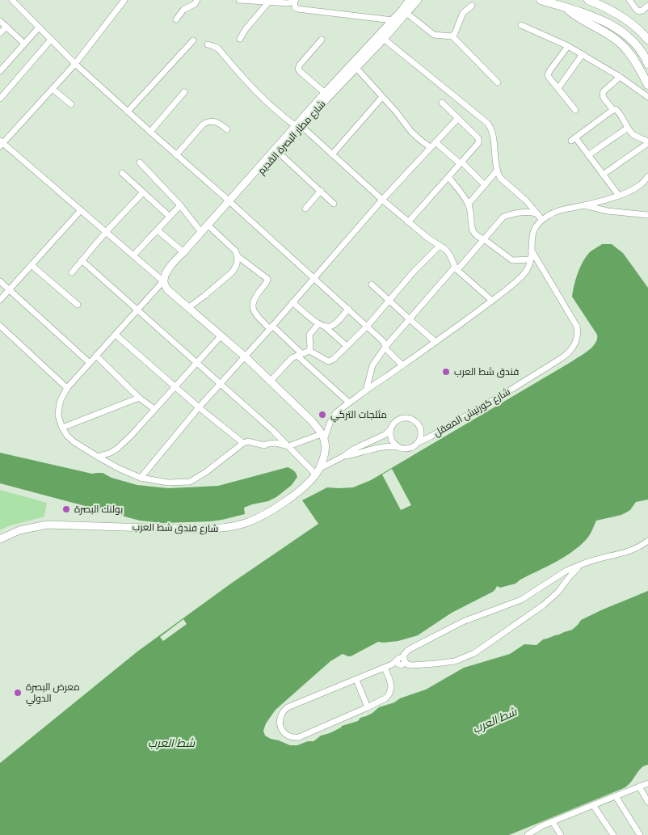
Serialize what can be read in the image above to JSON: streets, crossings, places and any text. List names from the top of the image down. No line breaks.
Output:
{"streets":{"main road":["شارع مطار البصرة القديم","شارع فندق شط العرب"],"street":["شارع كورنيش المعقل"]},"water":["شط العرب"],"places":["فندق شط العرب","مثلجات التركي","بولنك البصرة","معرض البصرة الدولي"]}
